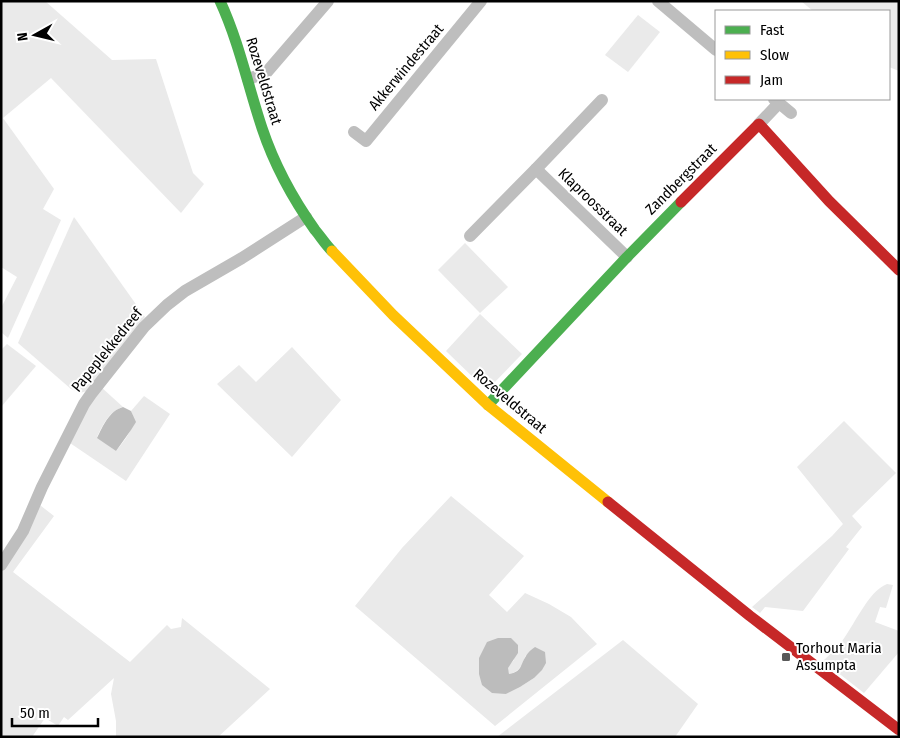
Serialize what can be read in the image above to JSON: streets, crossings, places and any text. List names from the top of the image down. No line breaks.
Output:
{"streets":{"street":["Akkerwindestraat","Rozeveldstraat","Zandbergstraat","Klaproosstraat","Papeplekkedreef"]},"crossings":[["Rozeveldstraat","Zandbergstraat"],["Rozeveldstraat","Papeplekkedreef"],["Zandbergstraat","Klaproosstraat"]],"places":{"transit":["Torhout Maria Assumpta"]},"legend":["Fast","Slow","Jam"],"scale_bar":"50 m","north":"left"}
